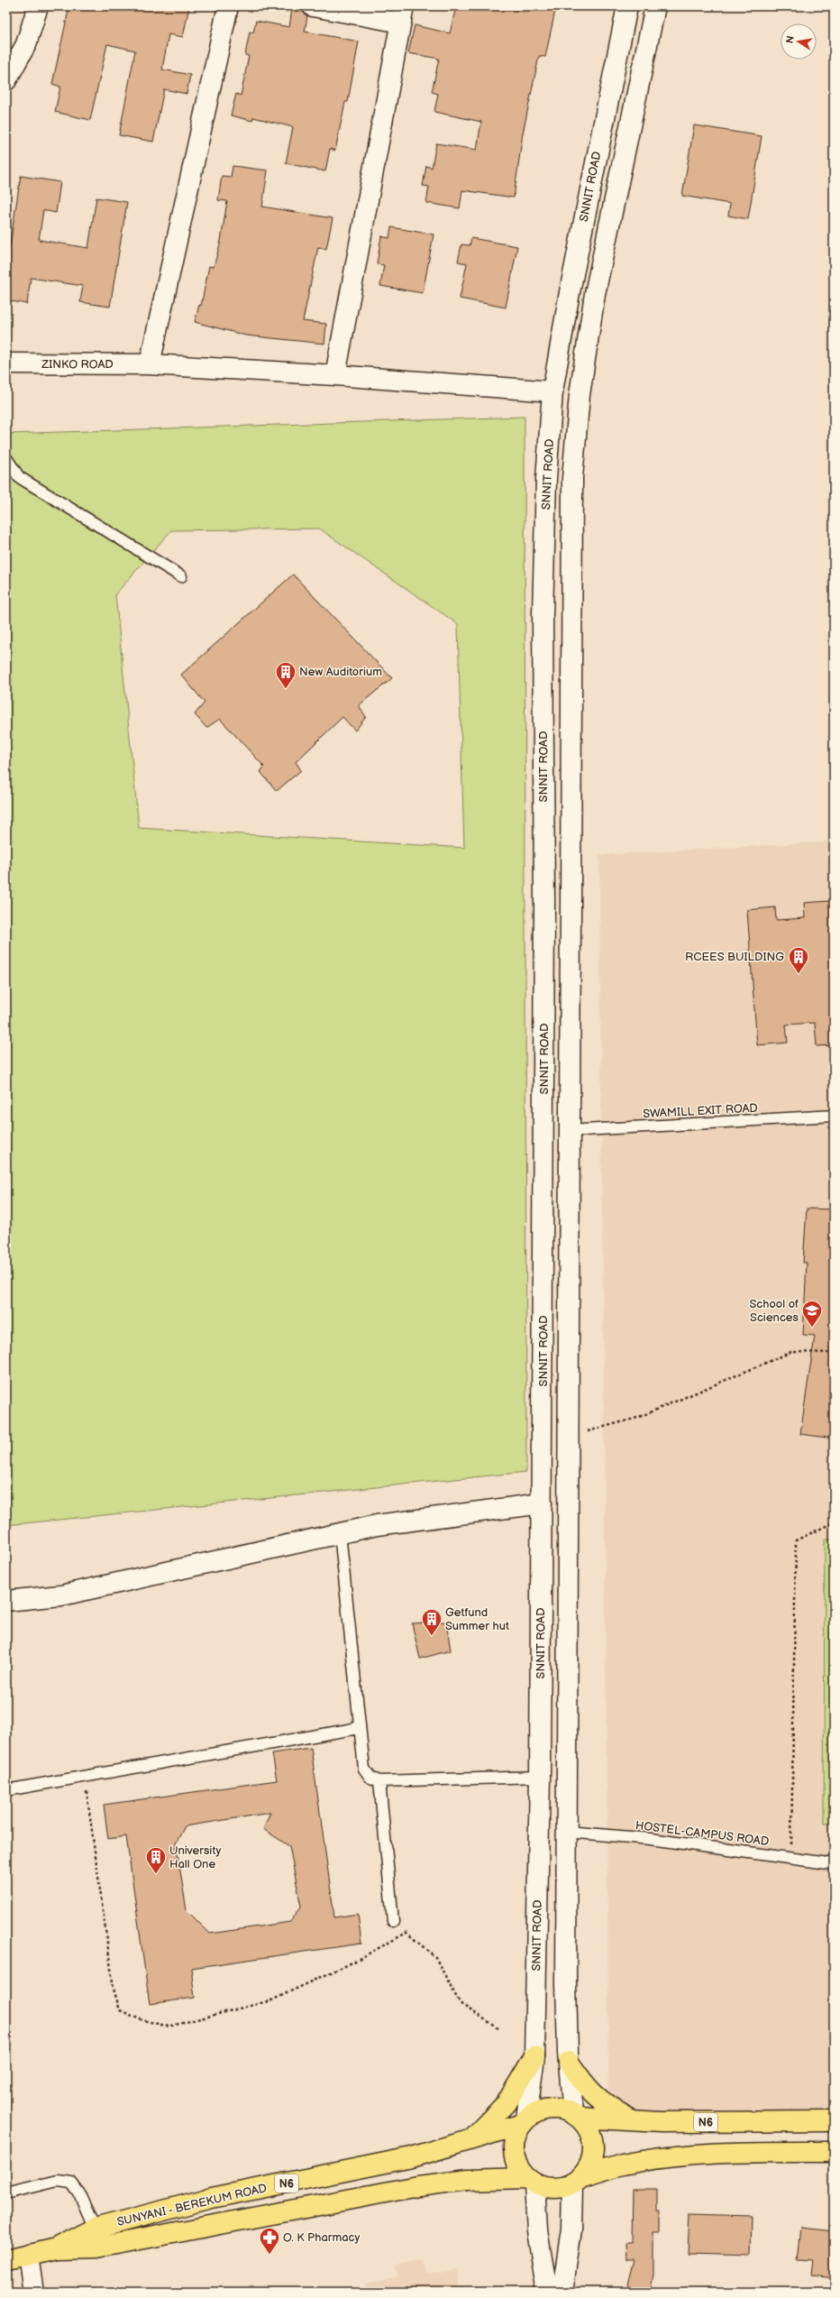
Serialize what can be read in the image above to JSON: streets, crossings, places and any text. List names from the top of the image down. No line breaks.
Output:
{"streets":{"main road":["N6","SUNYANI - BEREKUM ROAD"],"street":["SNNIT ROAD","ZINKO ROAD"],"lane":["SWAMILL EXIT ROAD","HOSTEL-CAMPUS ROAD"]},"crossings":[["SNNIT ROAD","ZINKO ROAD"],["SNNIT ROAD","SWAMILL EXIT ROAD"],["SNNIT ROAD","HOSTEL-CAMPUS ROAD"],["SNNIT ROAD","N6"],["SNNIT ROAD","SUNYANI - BEREKUM ROAD"],["N6","SUNYANI - BEREKUM ROAD"]],"places":{"building":["New Auditorium","RCEES BUILDING","Getfund Summer hut","University Hall One"],"school or university":["School of Sciences"],"pharmacy":["O. K Pharmacy"]},"north":"left"}
